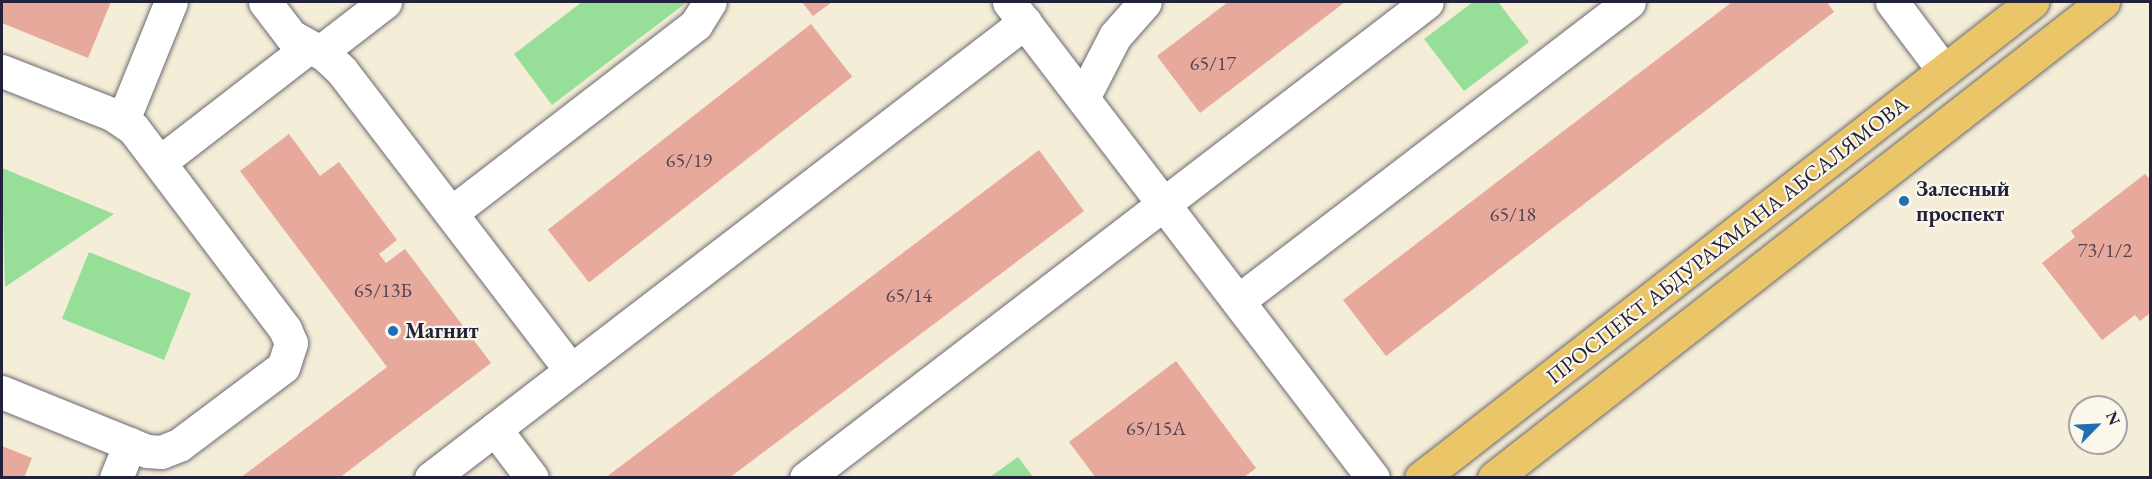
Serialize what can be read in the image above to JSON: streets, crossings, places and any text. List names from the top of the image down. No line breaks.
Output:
{"streets":{"main road":["ПРОСПЕКТ АБДУРАХМАНА АБСАЛЯМОВА"]},"places":["Залесный проспект","Магнит"],"house_numbers":["65/17","65/19","65/18","73/1/2","65/13Б","65/14","65/15А"],"north":"top right"}
